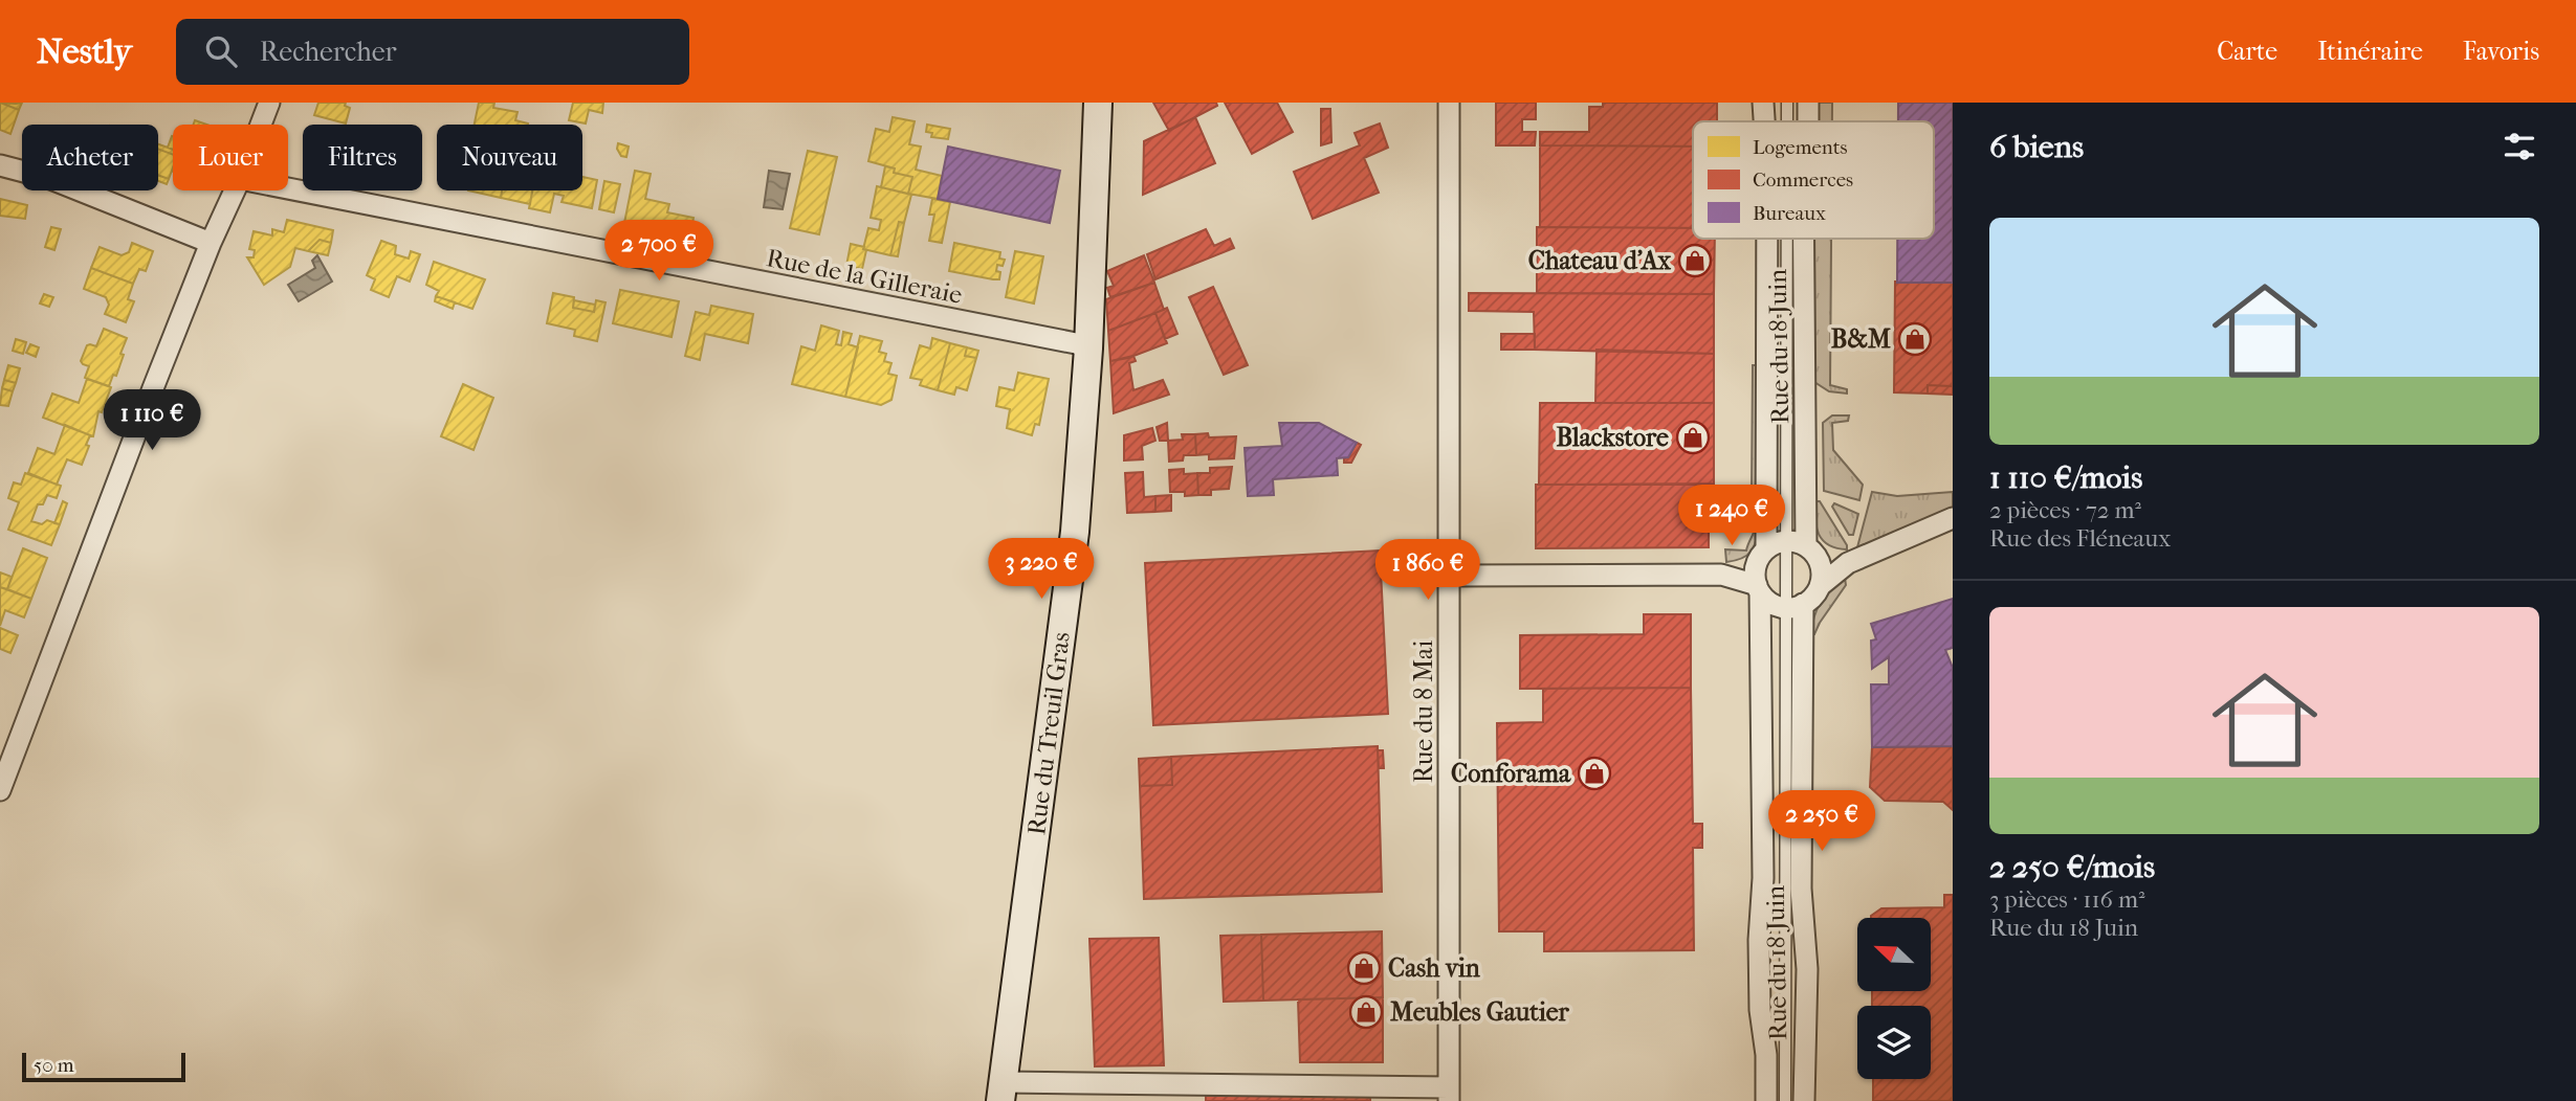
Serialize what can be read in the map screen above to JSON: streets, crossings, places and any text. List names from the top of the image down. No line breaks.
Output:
{"streets":{"street":["Rue de la Gilleraie","Rue du 18 Juin","Rue du 8 Mai","Rue du Treuil Gras"]},"crossings":[["Rue de la Gilleraie","Rue du Treuil Gras"]],"places":{"shop":["Chateau d'Ax","B&M","Blackstore","Conforama","Cash vin","Meubles Gautier"]},"legend":["Logements","Commerces","Bureaux"],"scale_bar":"50 m","north":"top left","page":{"header":"Nestly","search":"Rechercher","nav":["Carte","Itinéraire","Favoris"],"heading":"6 biens","chip":["Acheter","Louer","Filtres","Nouveau"],"list":[{"name":"1 110 €/mois","note":"2 pièces · 72 m² · Rue des Fléneaux"},{"name":"2 250 €/mois","note":"3 pièces · 116 m² · Rue du 18 Juin"}],"price":["2 700 €","1 110 €","1 240 €","3 220 €","1 860 €","2 250 €"],"scale":"50 m"}}
